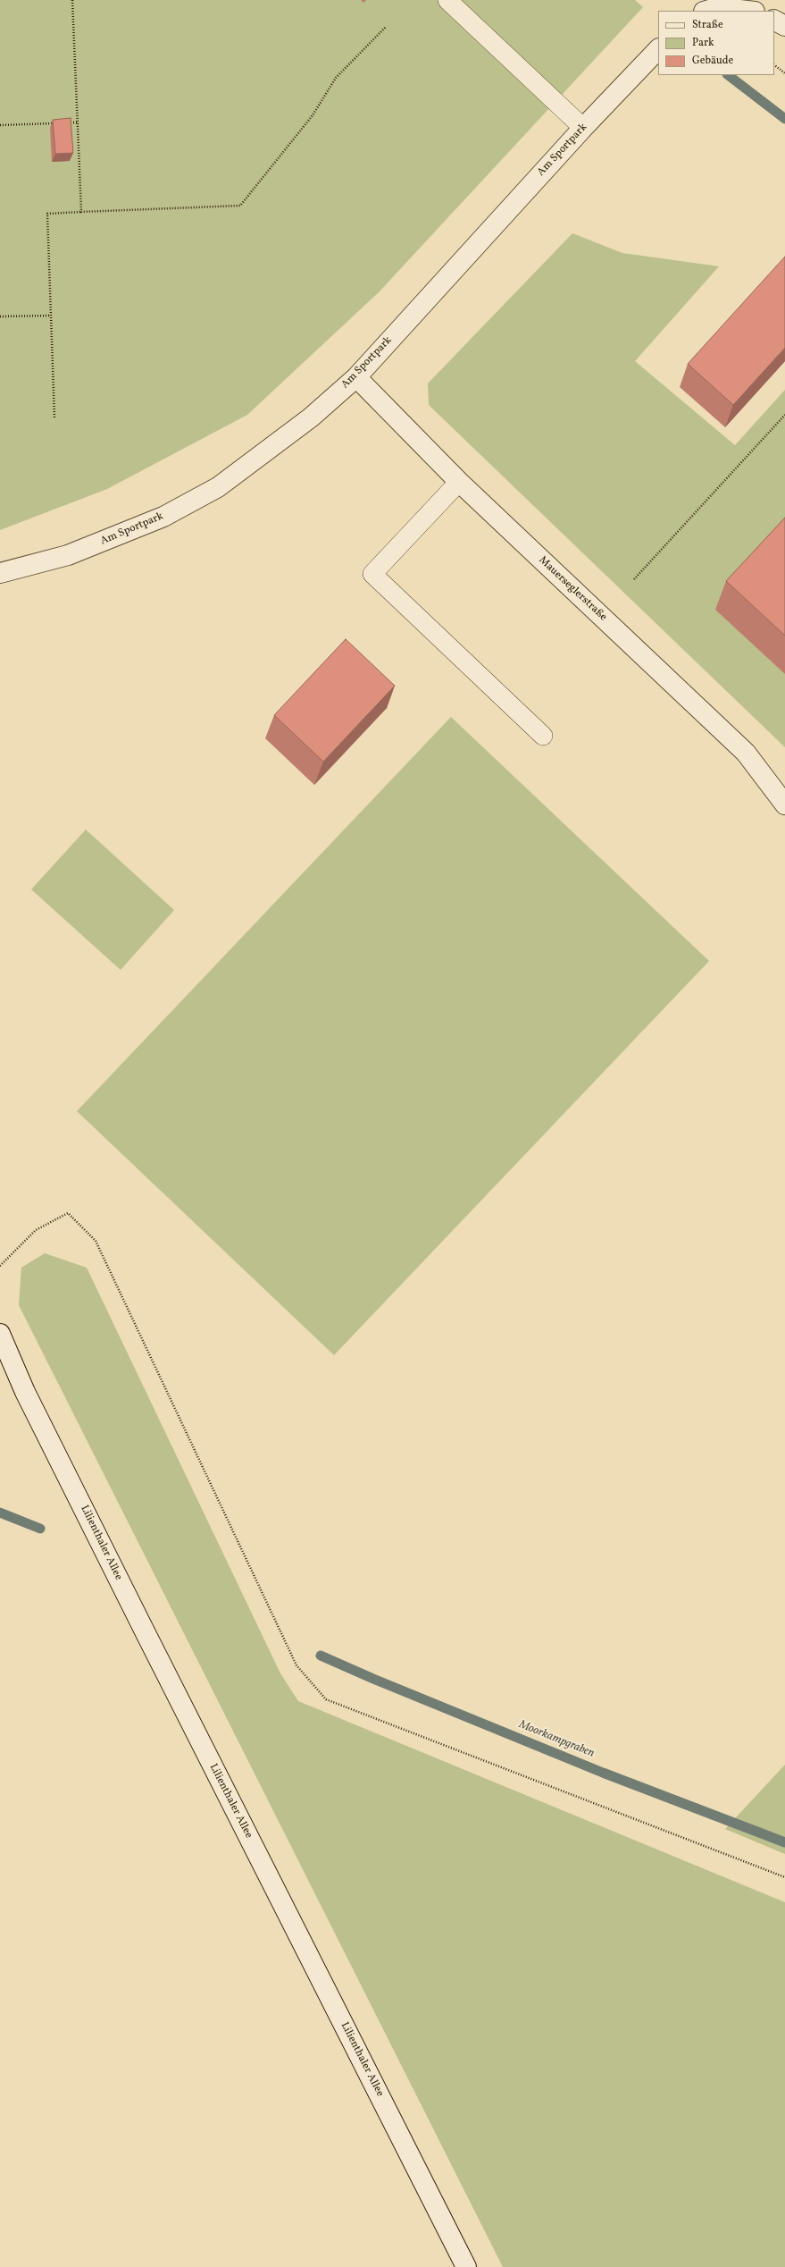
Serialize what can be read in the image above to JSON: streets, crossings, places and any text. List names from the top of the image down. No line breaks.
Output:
{"streets":{"street":["Am Sportpark","Mauerseglerstraße","Lilienthaler Allee"]},"crossings":[["Am Sportpark","Mauerseglerstraße"]],"water":["Moorkampgraben"],"legend":["Straße","Park","Gebäude"]}
